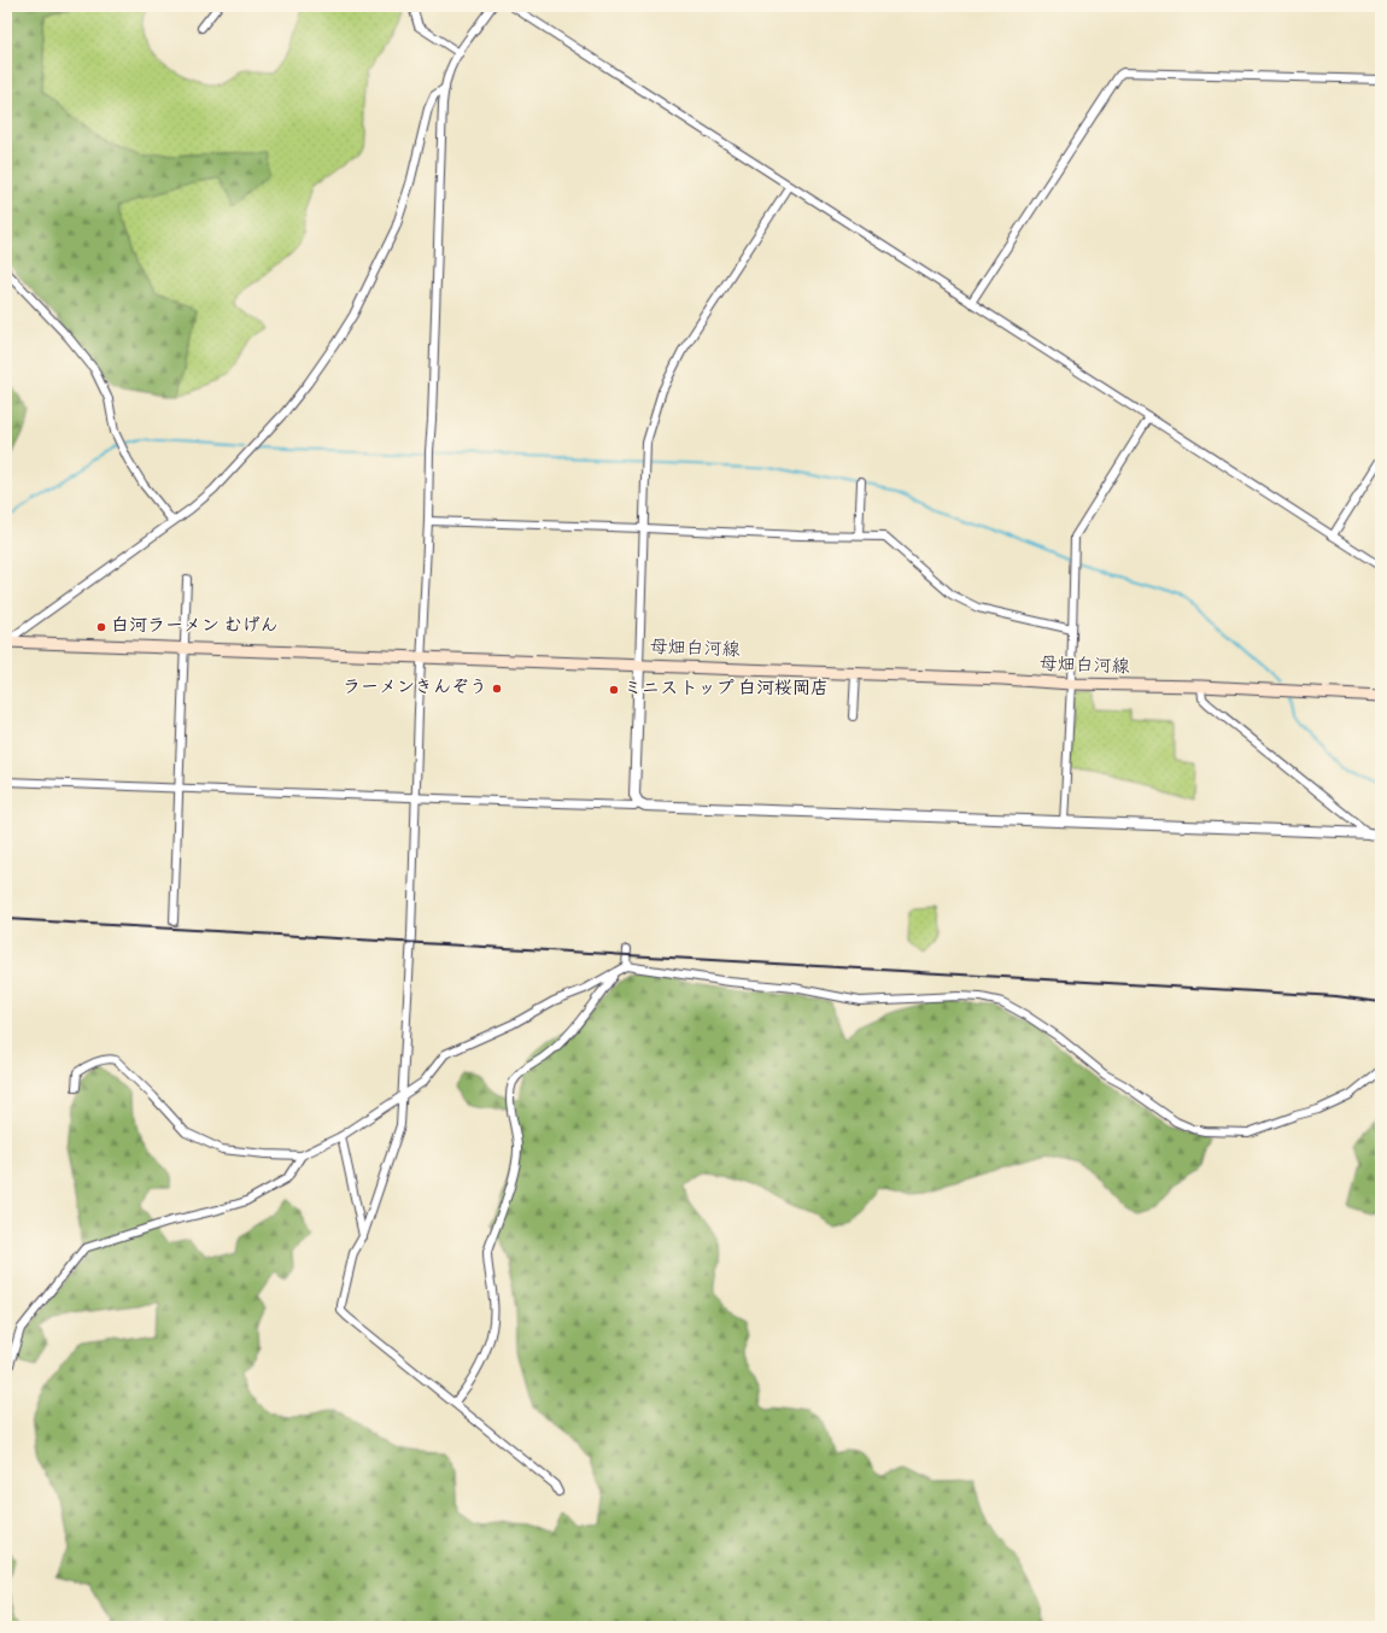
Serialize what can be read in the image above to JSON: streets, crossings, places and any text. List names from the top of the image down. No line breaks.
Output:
{"streets":{"main road":["母畑白河線"]},"places":["白河ラーメン むげん","ラーメンきんぞう","ミニストップ 白河桜岡店"]}
